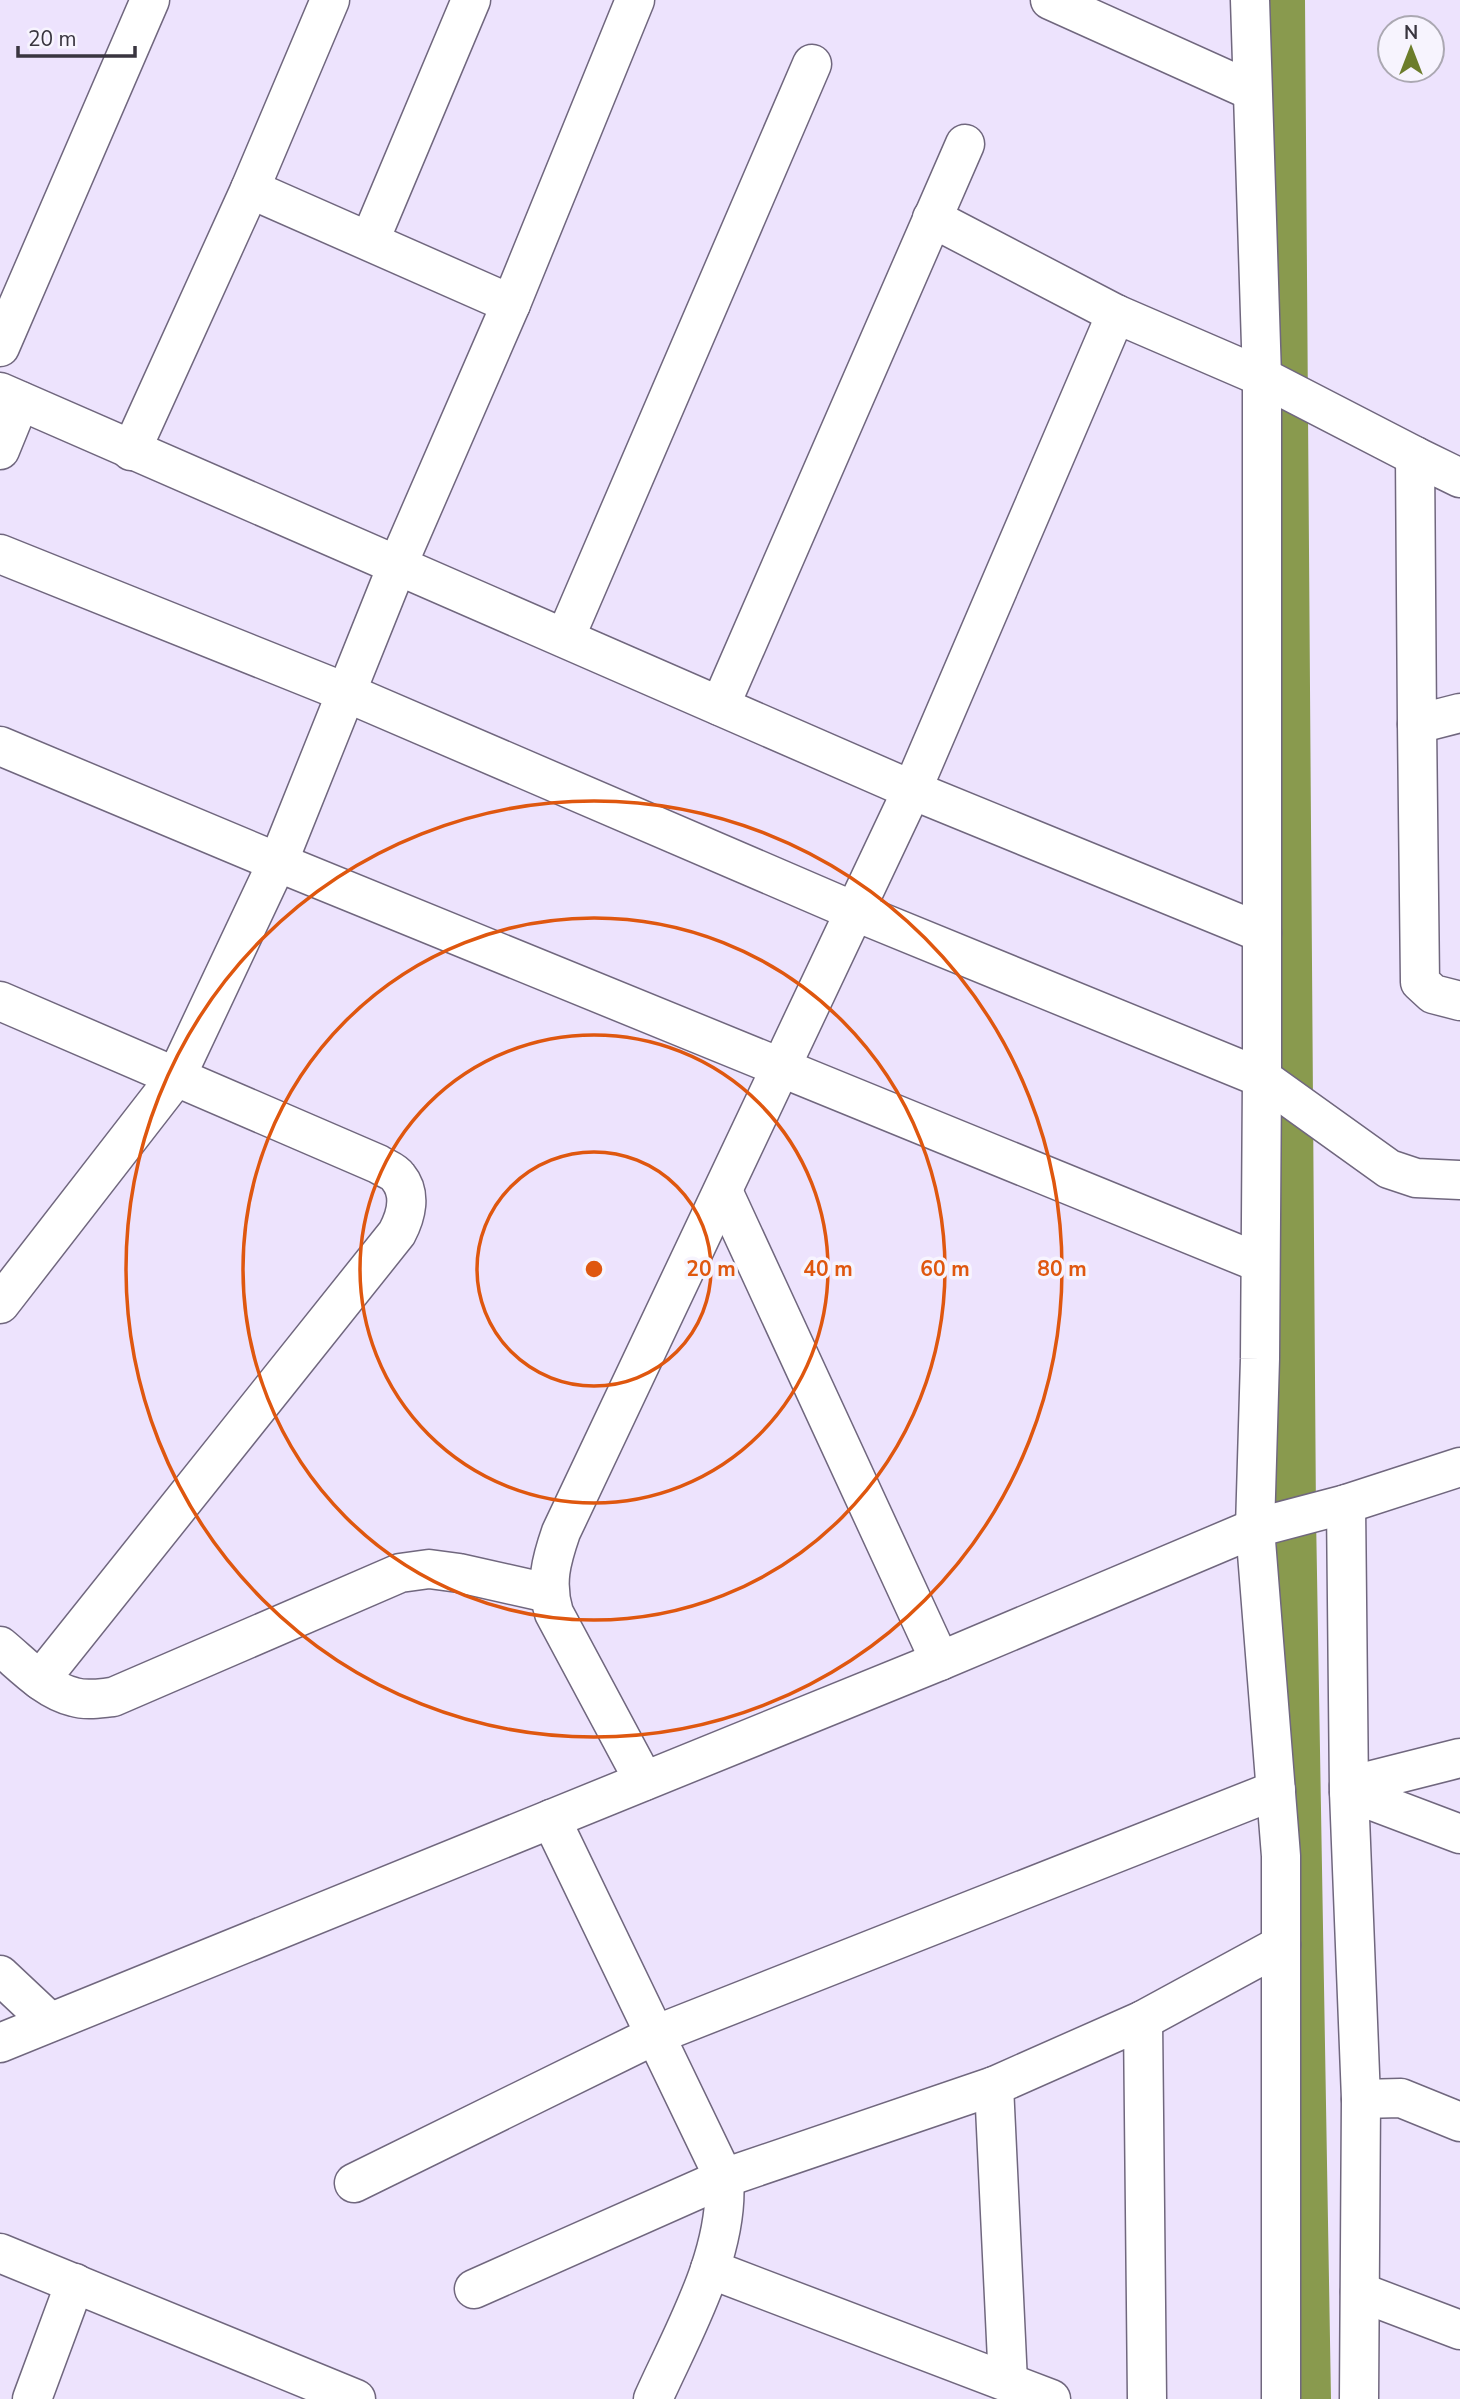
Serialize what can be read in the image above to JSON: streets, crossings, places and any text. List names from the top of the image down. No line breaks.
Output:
{"scale_bar":"20 m","north":"top","rings":["20 m","40 m","60 m","80 m"]}
